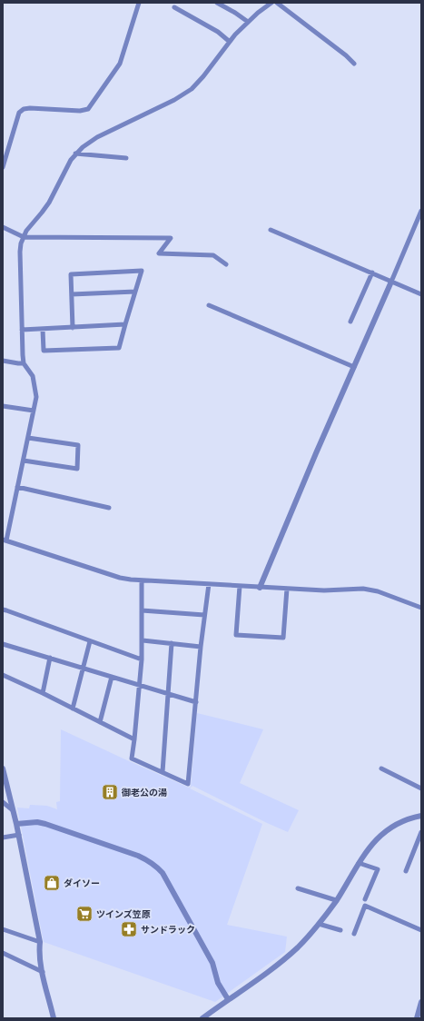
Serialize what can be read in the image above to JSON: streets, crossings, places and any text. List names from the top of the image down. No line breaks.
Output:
{"places":{"building":["御老公の湯"],"shop":["ダイソー"],"supermarket":["ツインズ笠原"],"pharmacy":["サンドラック"]}}
